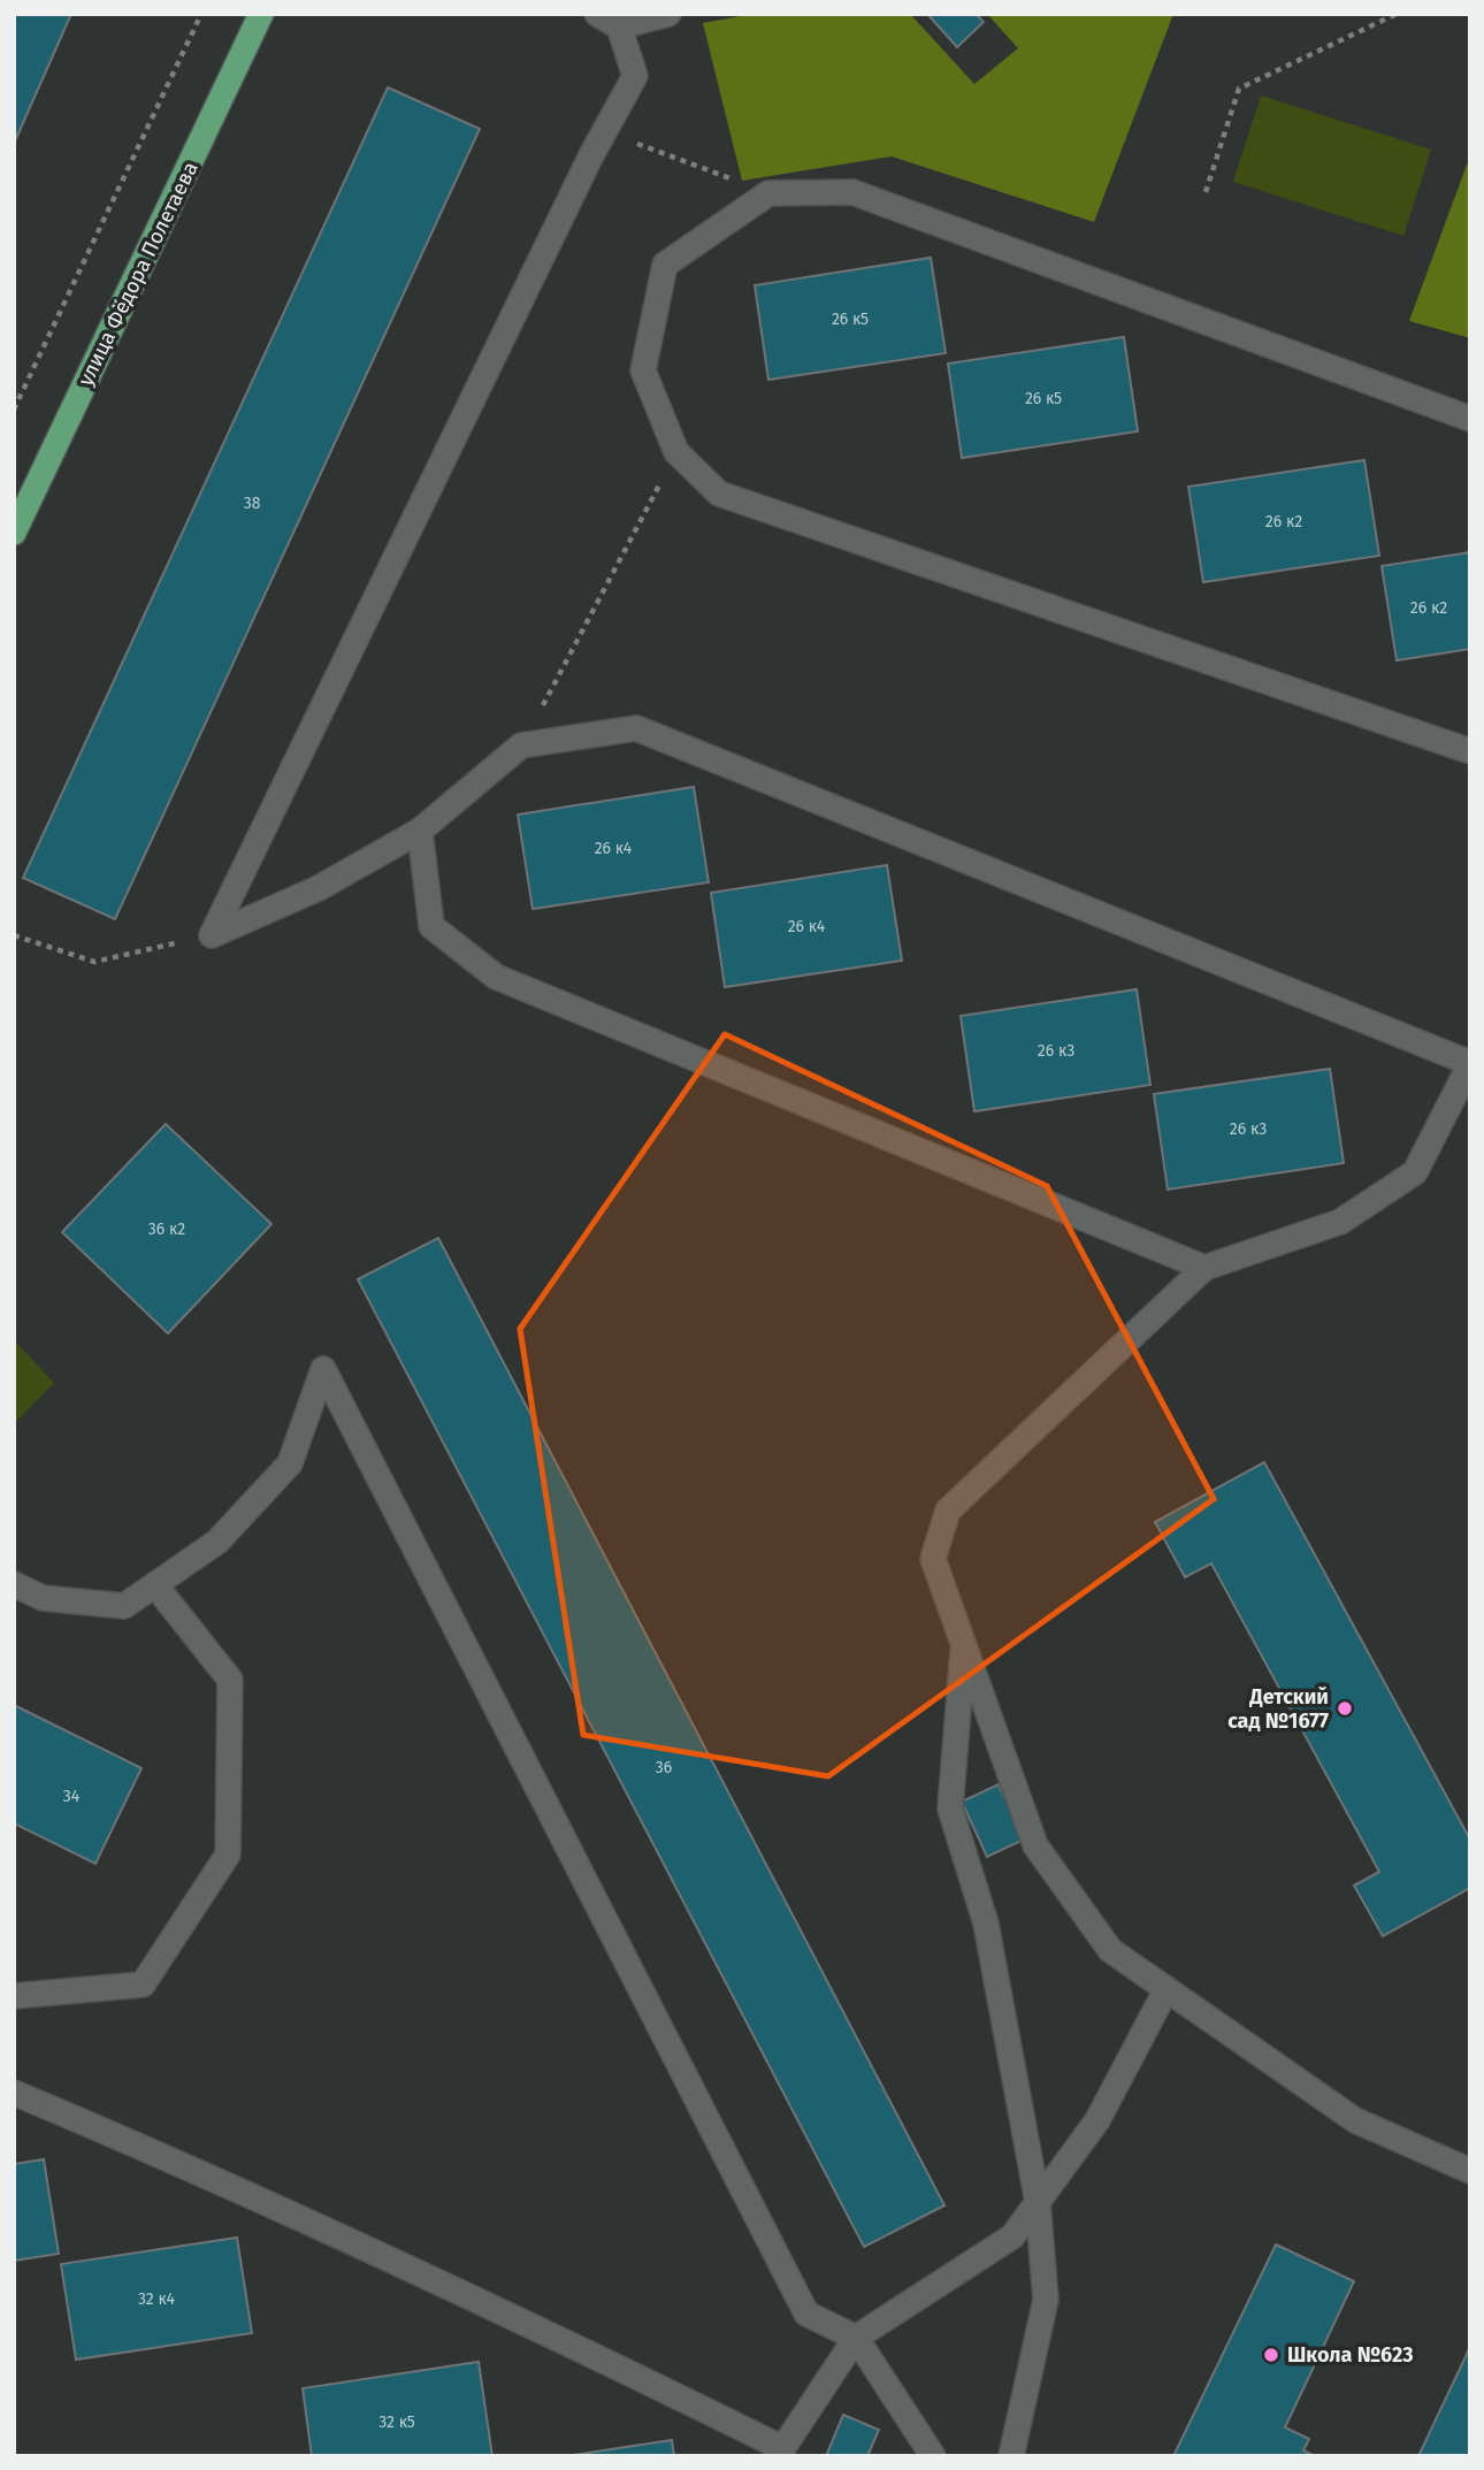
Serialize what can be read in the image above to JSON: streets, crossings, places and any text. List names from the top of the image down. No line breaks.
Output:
{"streets":{"main road":["улица Фёдора Полетаева"]},"places":["Детский сад №1677","Школа №623"],"house_numbers":["26 к5","26 к5","38","26 к2","26 к2","26 к4","26 к4","26 к3","26 к3","36 к2","36","34","32 к4","32 к5"]}
